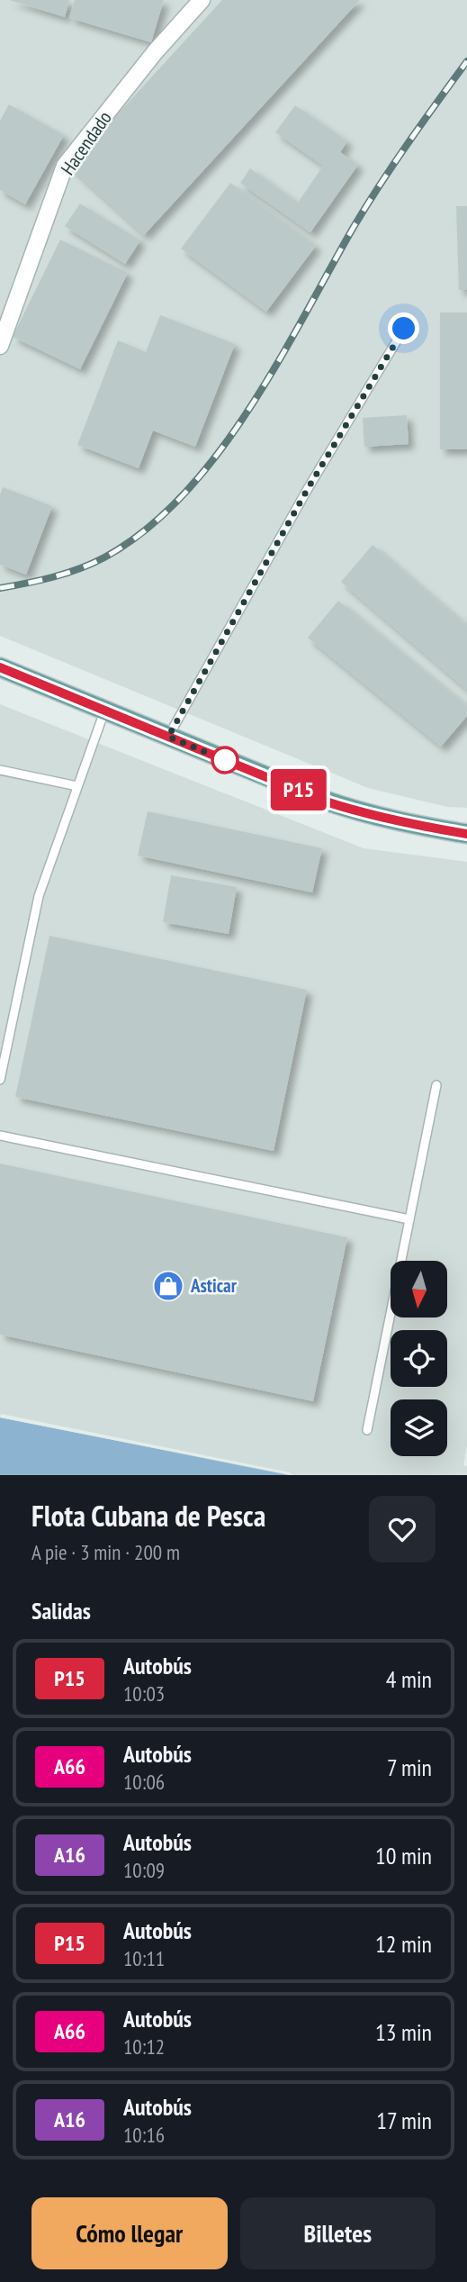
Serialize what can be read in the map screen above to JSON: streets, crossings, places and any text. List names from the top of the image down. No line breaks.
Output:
{"streets":{"street":["Hacendado"]},"places":{"shop":["Asticar"]},"lines":["bus line P15"],"north":"bottom","page":{"on_map":"P15","heading":[["Flota Cubana de Pesca","A pie · 3 min · 200 m"],"Salidas"],"list":[{"mark":"P15","name":"Autobús","note":"10:03","value":"4 min"},{"mark":"A66","name":"Autobús","note":"10:06","value":"7 min"},{"mark":"A16","name":"Autobús","note":"10:09","value":"10 min"},{"mark":"P15","name":"Autobús","note":"10:11","value":"12 min"},{"mark":"A66","name":"Autobús","note":"10:12","value":"13 min"},{"mark":"A16","name":"Autobús","note":"10:16","value":"17 min"}],"buttons":["Cómo llegar","Billetes"]}}
